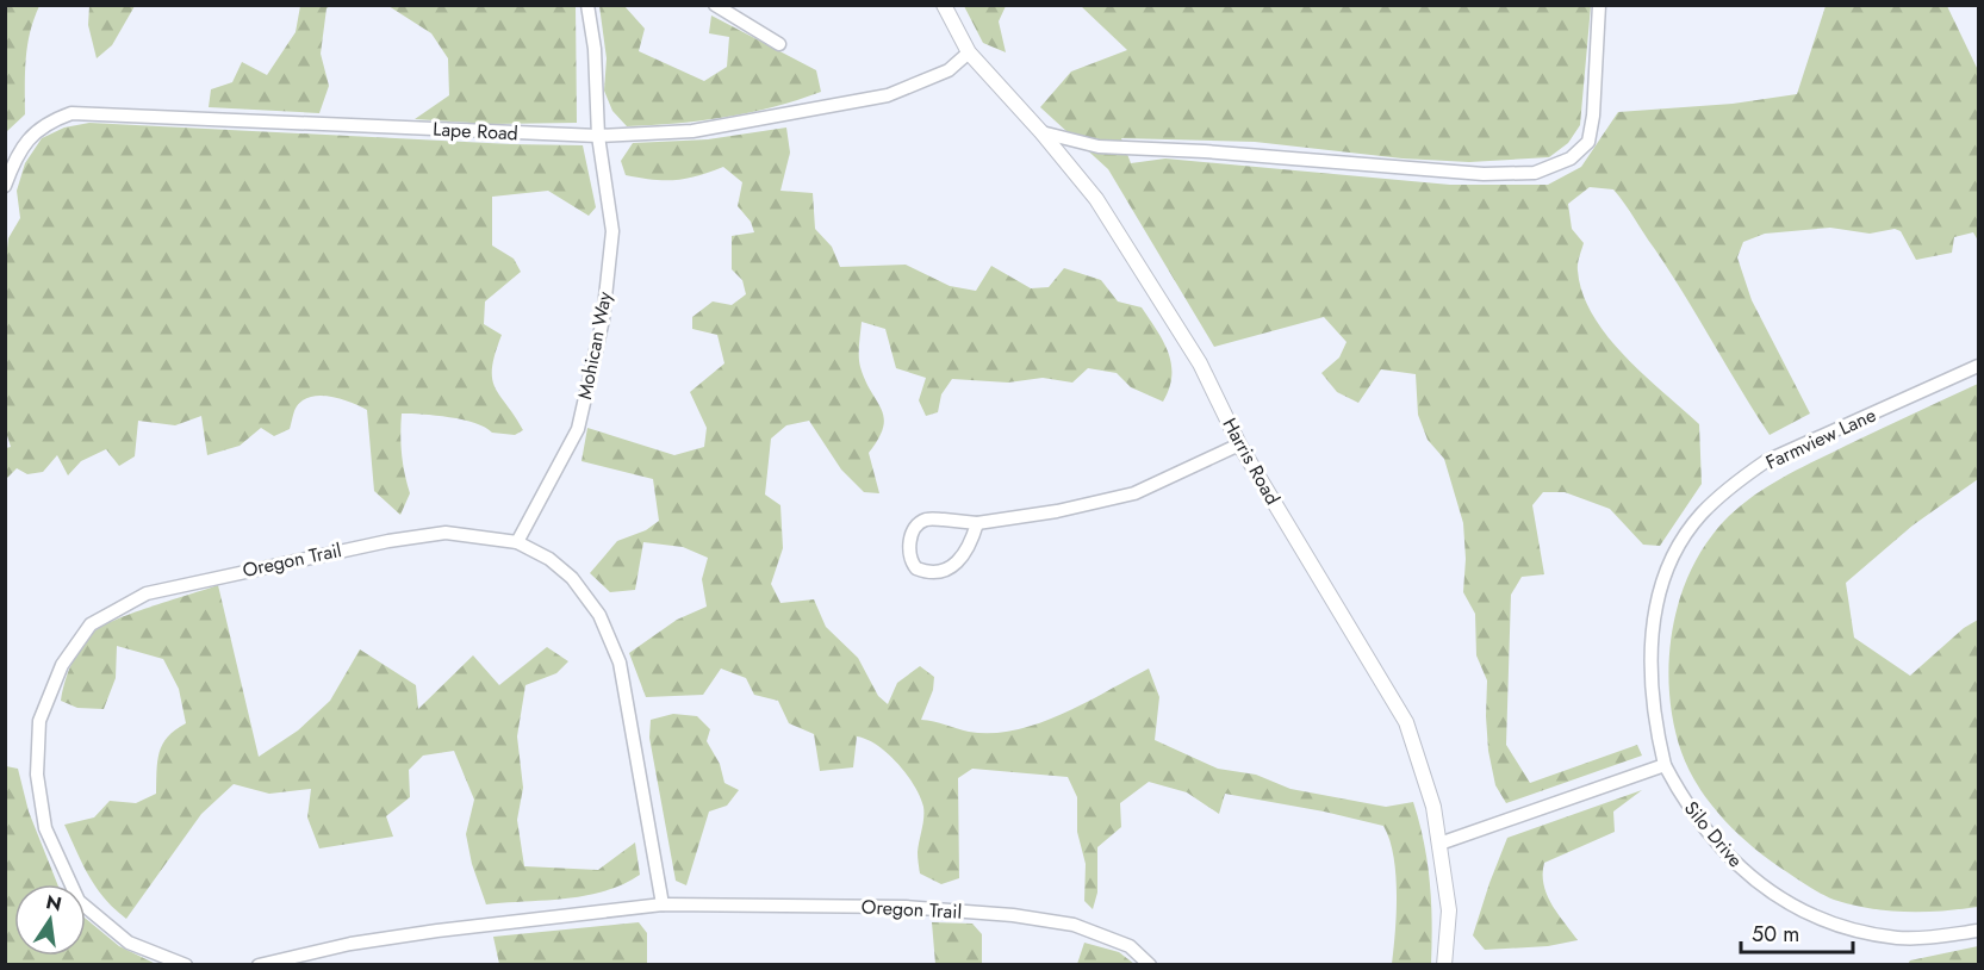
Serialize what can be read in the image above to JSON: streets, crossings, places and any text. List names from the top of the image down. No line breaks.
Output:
{"streets":{"street":["Lape Road","Mohican Way","Farmview Lane","Harris Road","Oregon Trail","Silo Drive"]},"crossings":[["Lape Road","Mohican Way"],["Lape Road","Harris Road"],["Mohican Way","Oregon Trail"],["Farmview Lane","Silo Drive"]],"scale_bar":"50 m","north":"top"}
